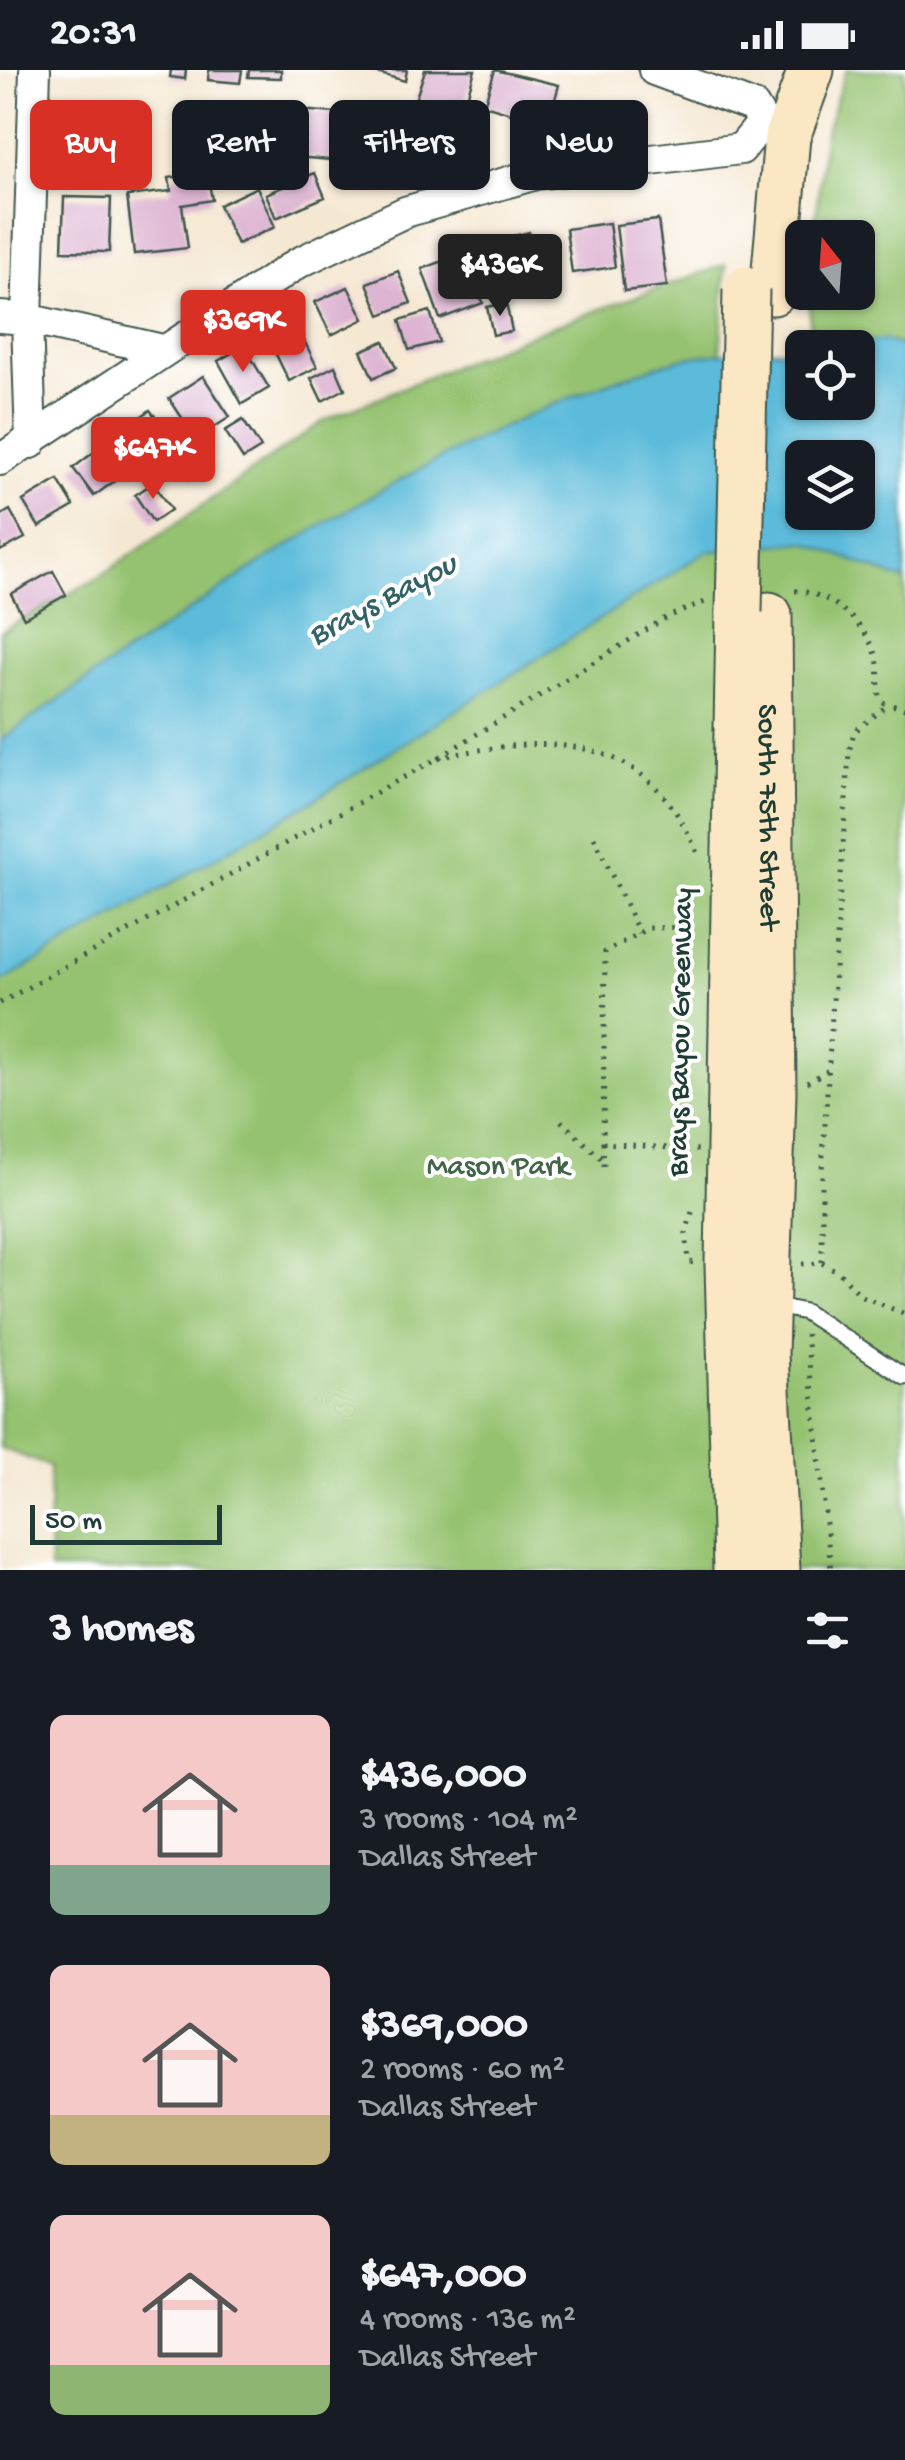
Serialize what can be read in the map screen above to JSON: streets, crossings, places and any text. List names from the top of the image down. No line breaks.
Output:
{"streets":{"main road":["South 75th Street"],"path":["Brays Bayou Greenway"]},"crossings":[["South 75th Street","Brays Bayou Greenway"]],"water":["Brays Bayou"],"parks":["Mason Park"],"scale_bar":"50 m","north":"top","page":{"status":"20:31","chip":["Buy","Rent","Filters","New"],"price":["$436K","$369K","$647K"],"scale":"50 m","heading":"3 homes","list":[{"name":"$436,000","note":"3 rooms · 104 m² · Dallas Street"},{"name":"$369,000","note":"2 rooms · 60 m² · Dallas Street"},{"name":"$647,000","note":"4 rooms · 136 m² · Dallas Street"}]}}
